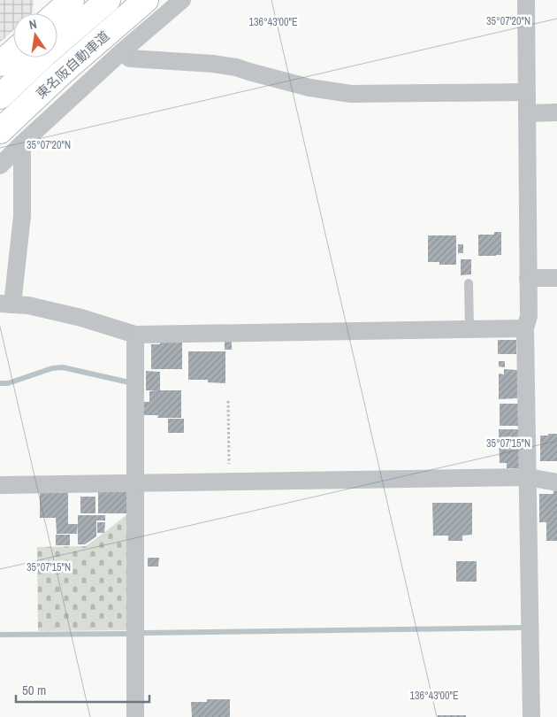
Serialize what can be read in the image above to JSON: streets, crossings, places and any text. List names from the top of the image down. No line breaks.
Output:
{"streets":{"main road":["東名阪自動車道"]},"scale_bar":"50 m","north":"top","coordinates":["35°07'20\"N","136°43'00\"E","35°07'15\"N"]}
